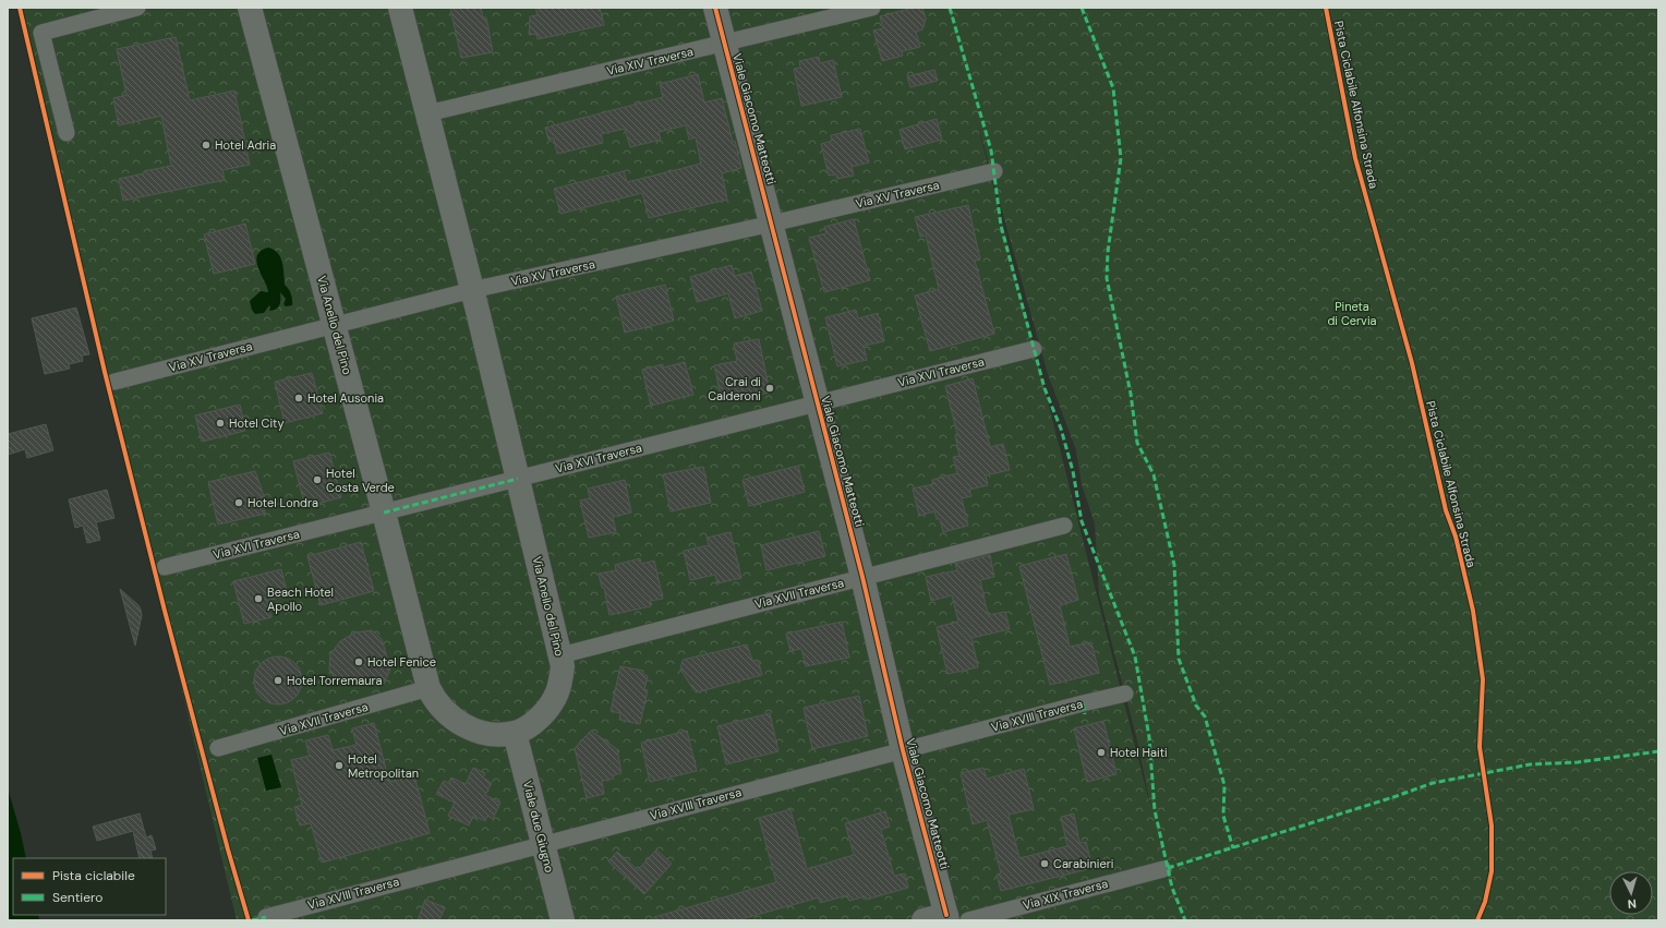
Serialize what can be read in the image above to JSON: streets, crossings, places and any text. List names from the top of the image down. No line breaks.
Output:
{"streets":{"street":["Via XIV Traversa","Viale Giacomo Matteotti","Via XV Traversa","Via Anello del Pino","Via XVI Traversa","Via XVII Traversa","Via XVIII Traversa","Viale due Giugno","Via XIX Traversa"],"cycle path":["Pista Ciclabile Alfonsina Strada"]},"crossings":[["Via XIV Traversa","Viale Giacomo Matteotti"],["Via XIV Traversa","Via Anello del Pino"],["Viale Giacomo Matteotti","Via XV Traversa"],["Viale Giacomo Matteotti","Via XVI Traversa"],["Viale Giacomo Matteotti","Via XVII Traversa"],["Viale Giacomo Matteotti","Via XVIII Traversa"],["Viale Giacomo Matteotti","Via XIX Traversa"],["Via XV Traversa","Via Anello del Pino"],["Via Anello del Pino","Via XVI Traversa"],["Via Anello del Pino","Via XVII Traversa"],["Via Anello del Pino","Viale due Giugno"],["Via XVIII Traversa","Viale due Giugno"]],"parks":["Pineta di Cervia"],"places":["Hotel Adria","Crai di Calderoni","Hotel Ausonia","Hotel City","Hotel Costa Verde","Hotel Londra","Beach Hotel Apollo","Hotel Fenice","Hotel Torremaura","Hotel Haiti","Hotel Metropolitan","Carabinieri"],"legend":["Pista ciclabile","Sentiero"],"north":"bottom"}
